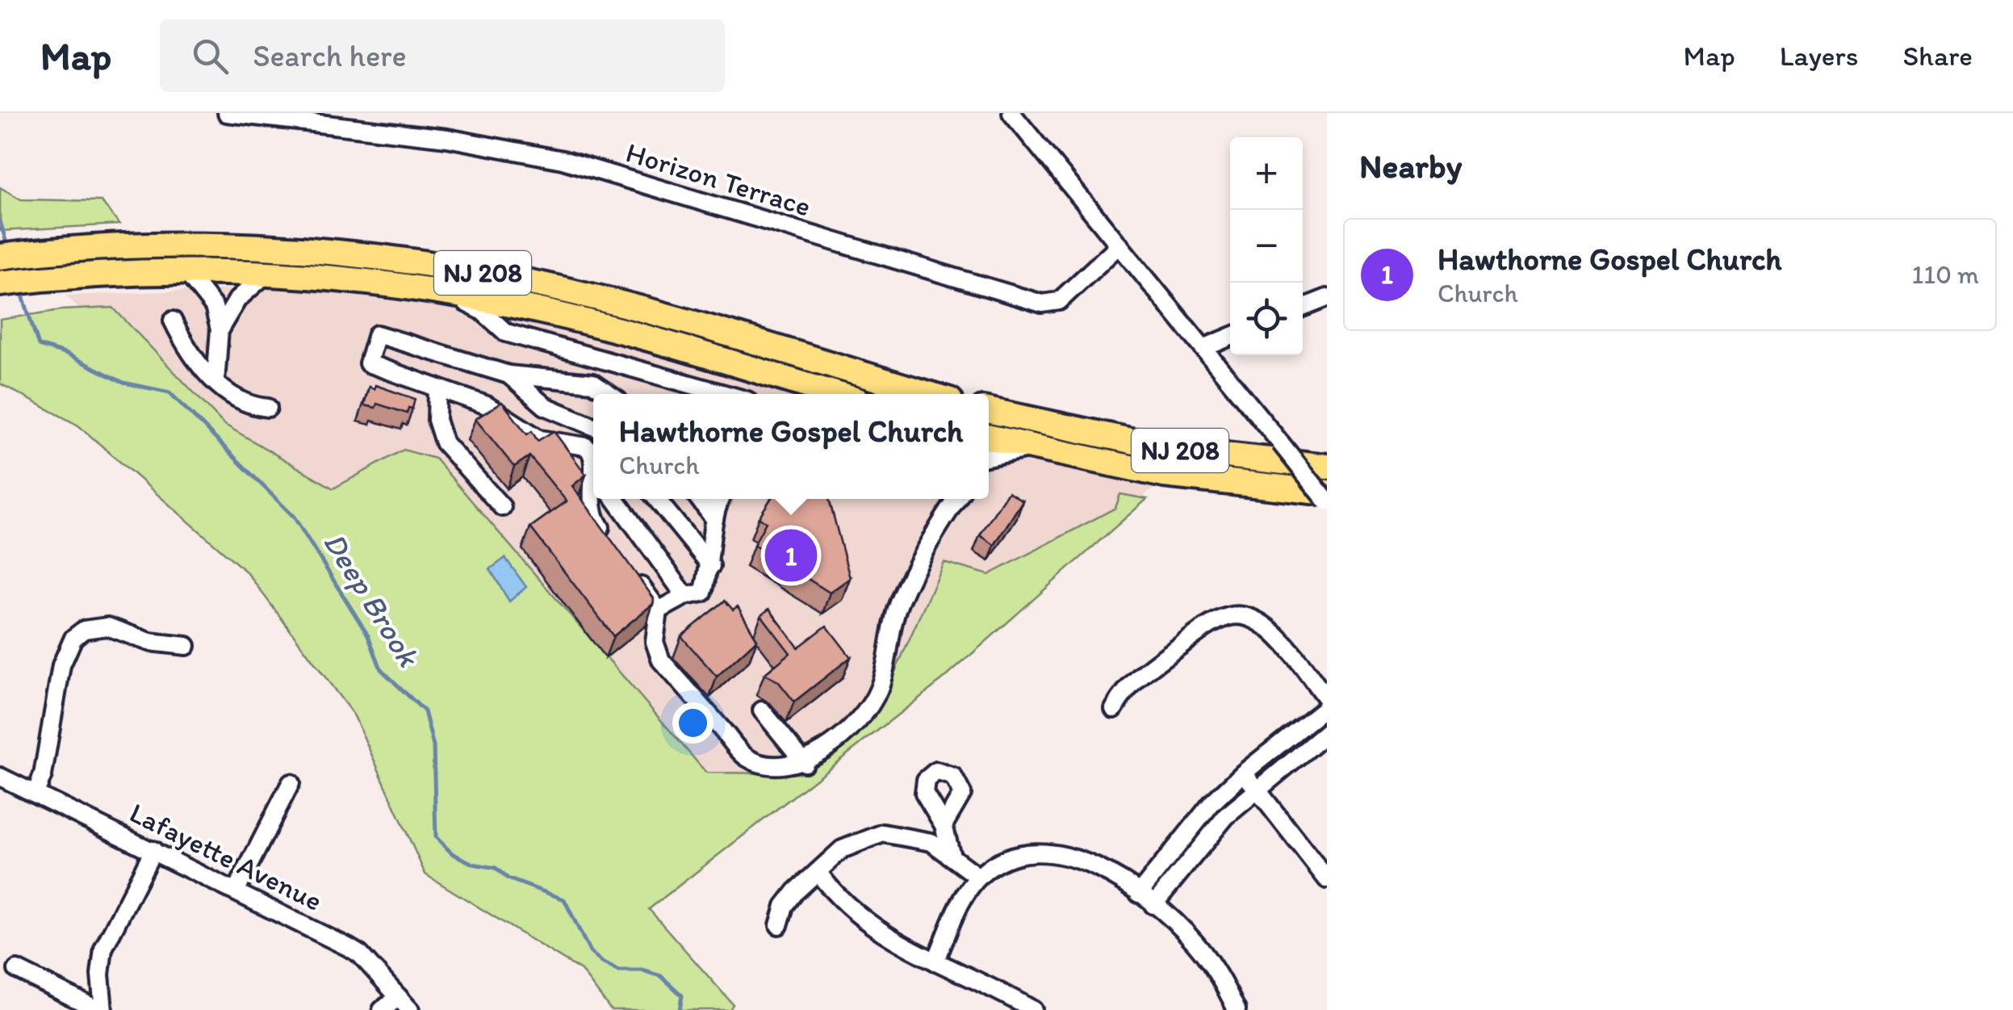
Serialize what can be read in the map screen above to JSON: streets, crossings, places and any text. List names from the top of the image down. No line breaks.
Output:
{"streets":{"highway":["NJ 208"],"street":["Horizon Terrace","Lafayette Avenue"]},"water":["Deep Brook"],"page":{"header":"Map","search":"Search here","nav":["Map","Layers","Share"],"heading":"Nearby","map_buttons":["+","−"],"list":[{"mark":"1","name":"Hawthorne Gospel Church","note":"Church","value":"110 m"}],"popup":["Hawthorne Gospel Church","Church"],"pins":"1"}}
